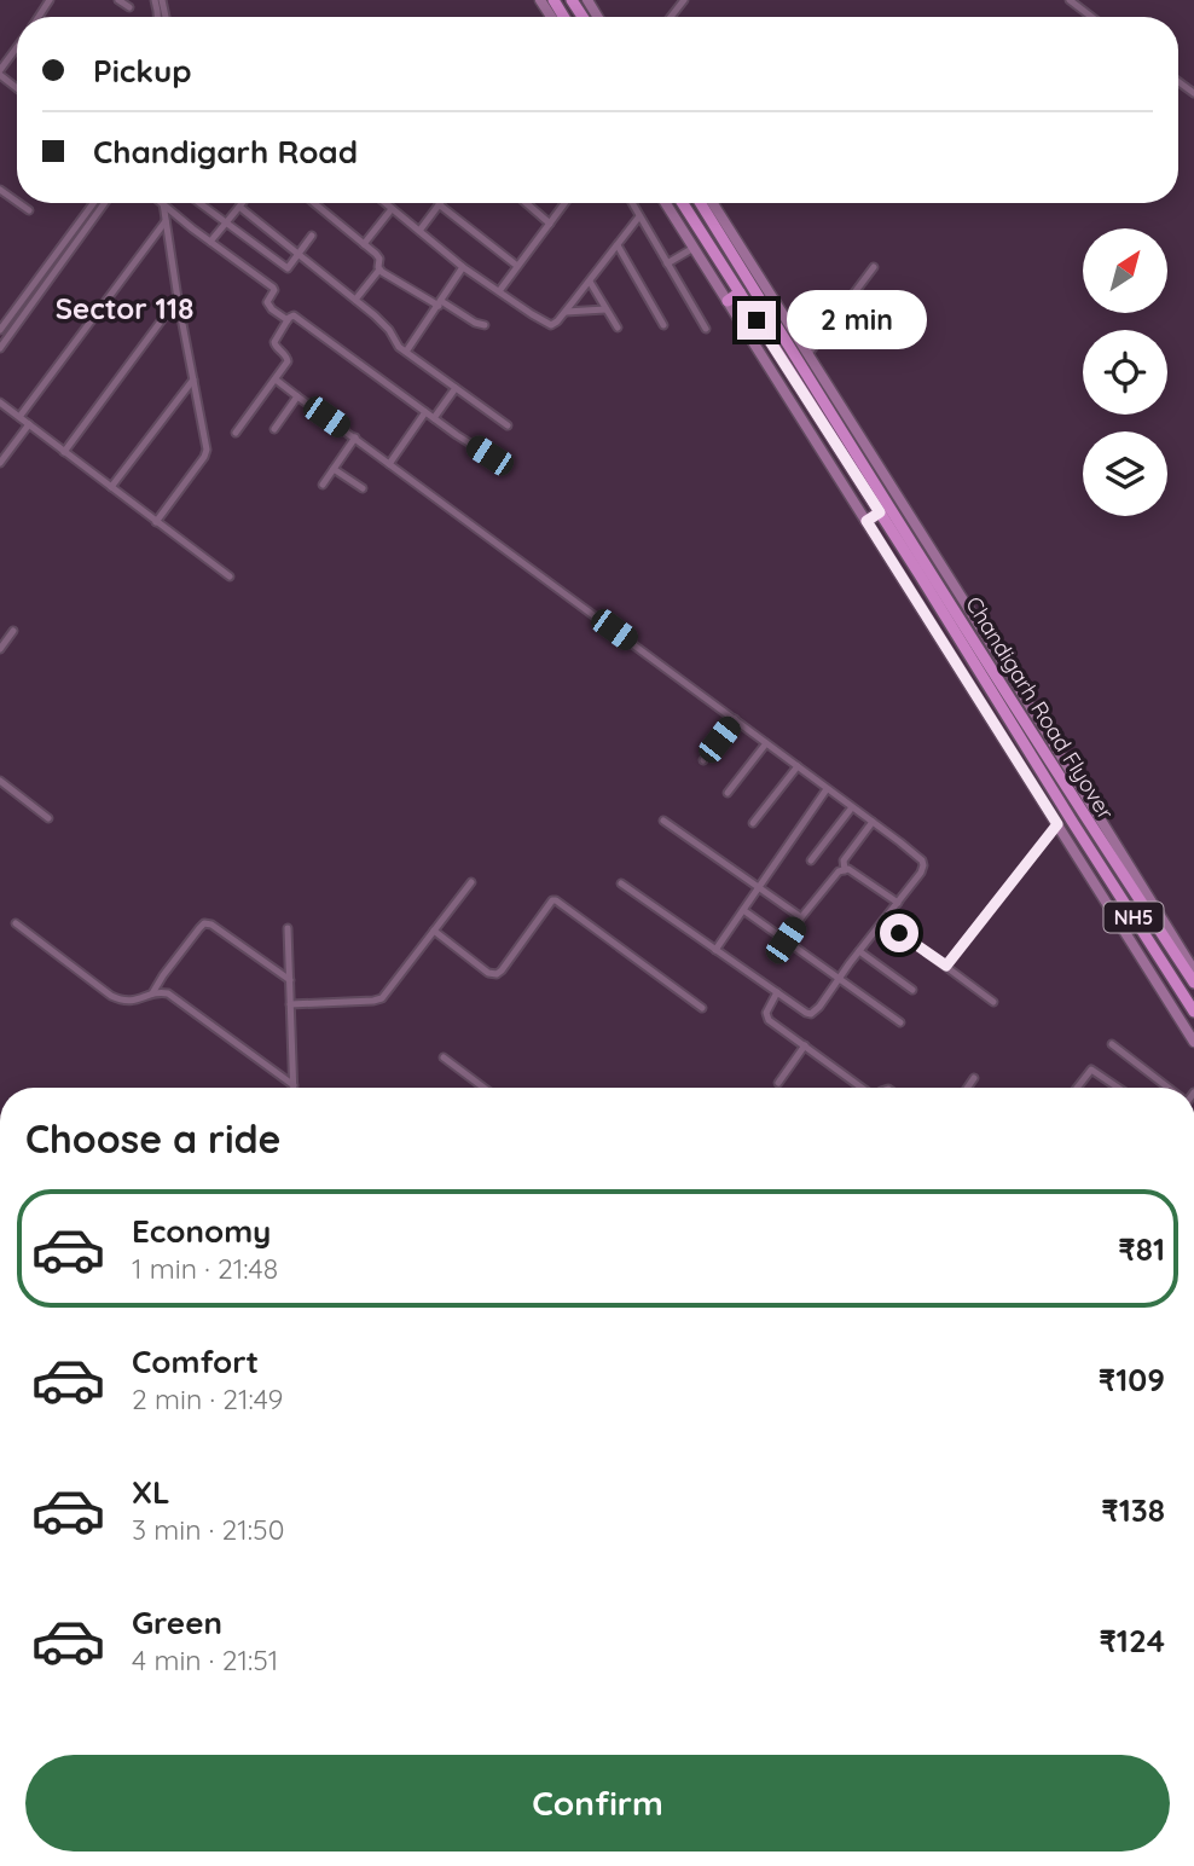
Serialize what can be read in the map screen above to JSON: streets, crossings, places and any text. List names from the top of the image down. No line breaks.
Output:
{"streets":{"highway":["Chandigarh Road Flyover","NH5"]},"crossings":[["Chandigarh Road Flyover","NH5"]],"districts":["Sector 118"],"north":"top right","page":{"banner":["Pickup","Chandigarh Road"],"bubble":"2 min","heading":"Choose a ride","list":[{"name":"Economy","note":"1 min · 21:48","value":"₹81"},{"name":"Comfort","note":"2 min · 21:49","value":"₹109"},{"name":"XL","note":"3 min · 21:50","value":"₹138"},{"name":"Green","note":"4 min · 21:51","value":"₹124"}],"buttons":"Confirm"}}
